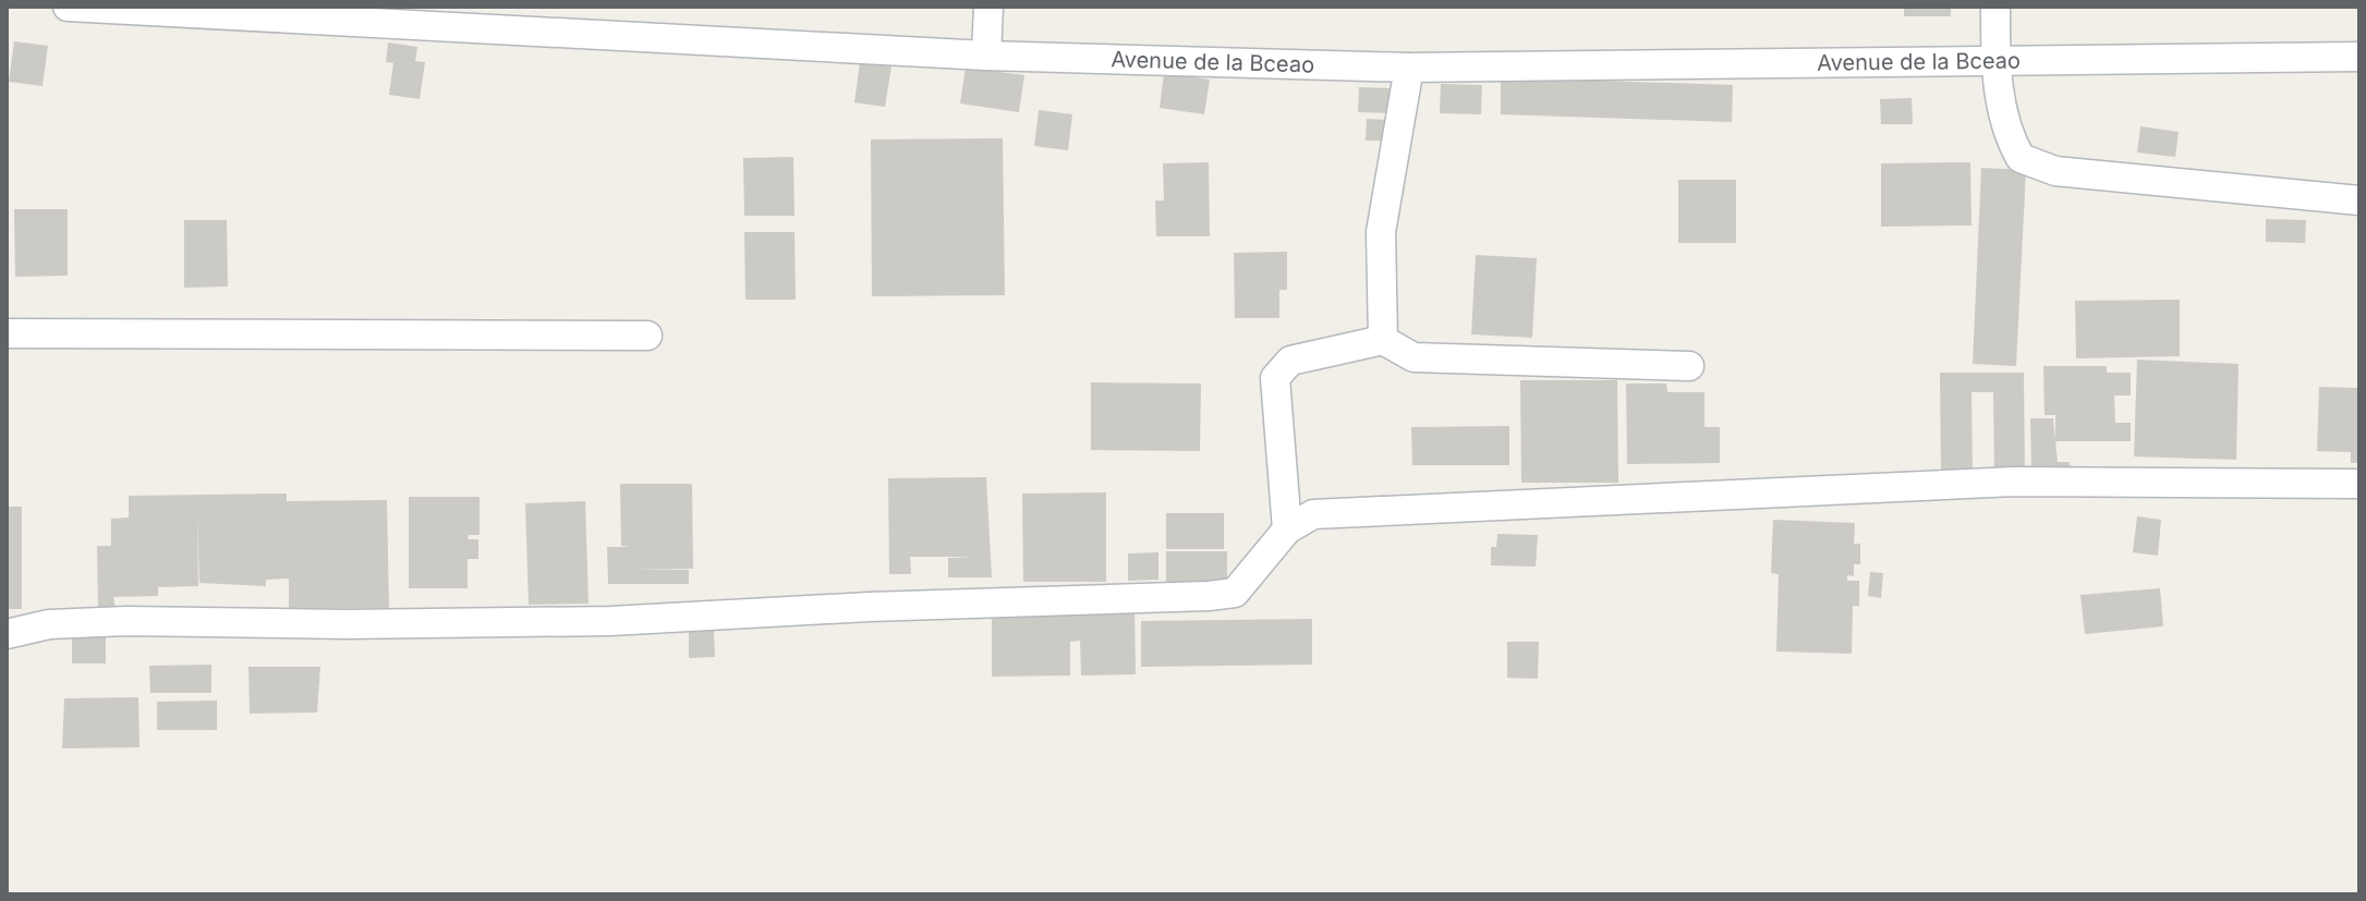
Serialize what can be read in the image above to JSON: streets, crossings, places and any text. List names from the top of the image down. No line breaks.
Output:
{"streets":{"street":["Avenue de la Bceao"]}}
